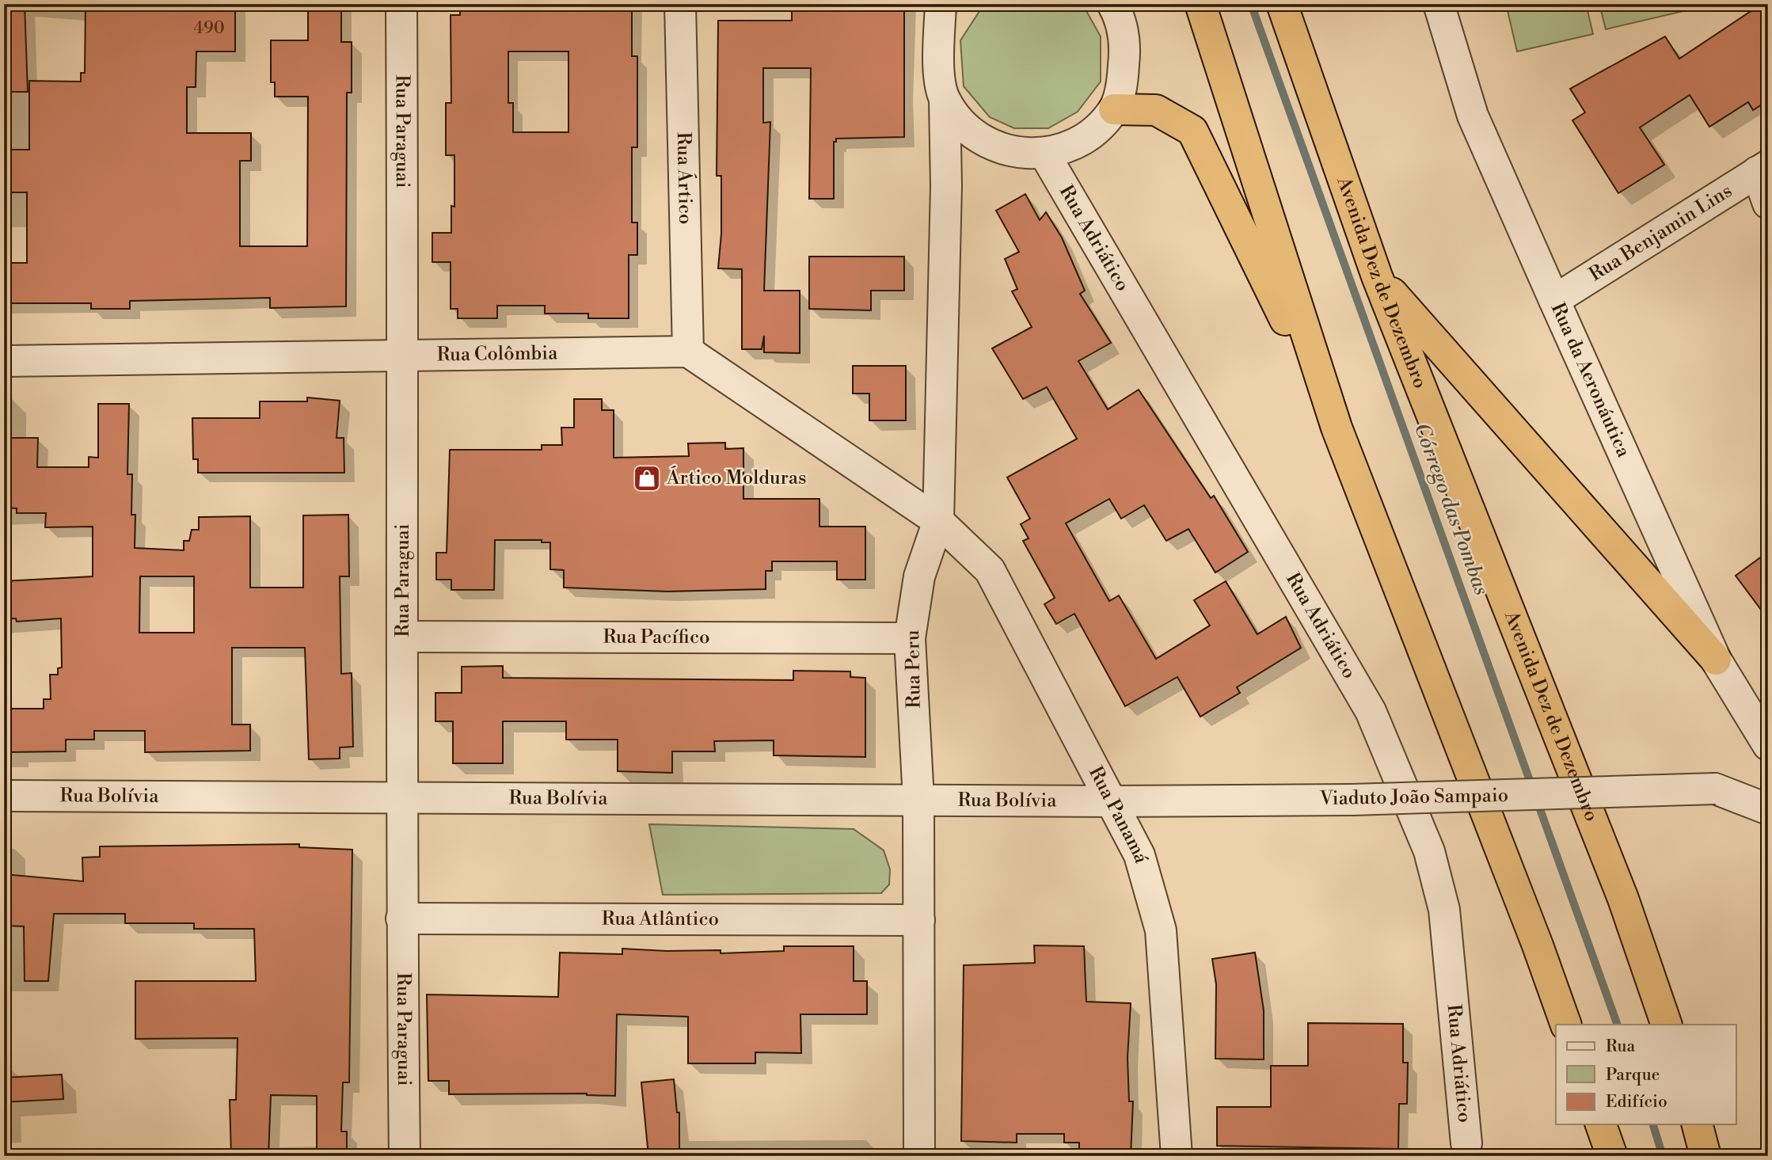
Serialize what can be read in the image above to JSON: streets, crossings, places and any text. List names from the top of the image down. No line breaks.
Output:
{"streets":{"highway":["Avenida Dez de Dezembro"],"street":["Rua Paraguai","Rua Ártico","Rua Benjamin Lins","Rua Adriático","Rua Colômbia","Rua da Aeronáutica","Rua Pacífico","Rua Peru","Rua Bolívia","Viaduto João Sampaio","Rua Panamá","Rua Atlântico"]},"crossings":[["Rua Paraguai","Rua Colômbia"],["Rua Paraguai","Rua Pacífico"],["Rua Paraguai","Rua Bolívia"],["Rua Paraguai","Rua Atlântico"],["Rua Ártico","Rua Colômbia"],["Rua Benjamin Lins","Rua da Aeronáutica"],["Rua Pacífico","Rua Peru"],["Rua Peru","Rua Bolívia"],["Rua Peru","Rua Panamá"],["Rua Peru","Rua Atlântico"],["Rua Bolívia","Viaduto João Sampaio"],["Rua Bolívia","Rua Panamá"],["Viaduto João Sampaio","Rua Panamá"]],"water":["Córrego das Pombas"],"places":{"shop":["Ártico Molduras"]},"house_numbers":["490"],"legend":["Rua","Parque","Edifício"]}
